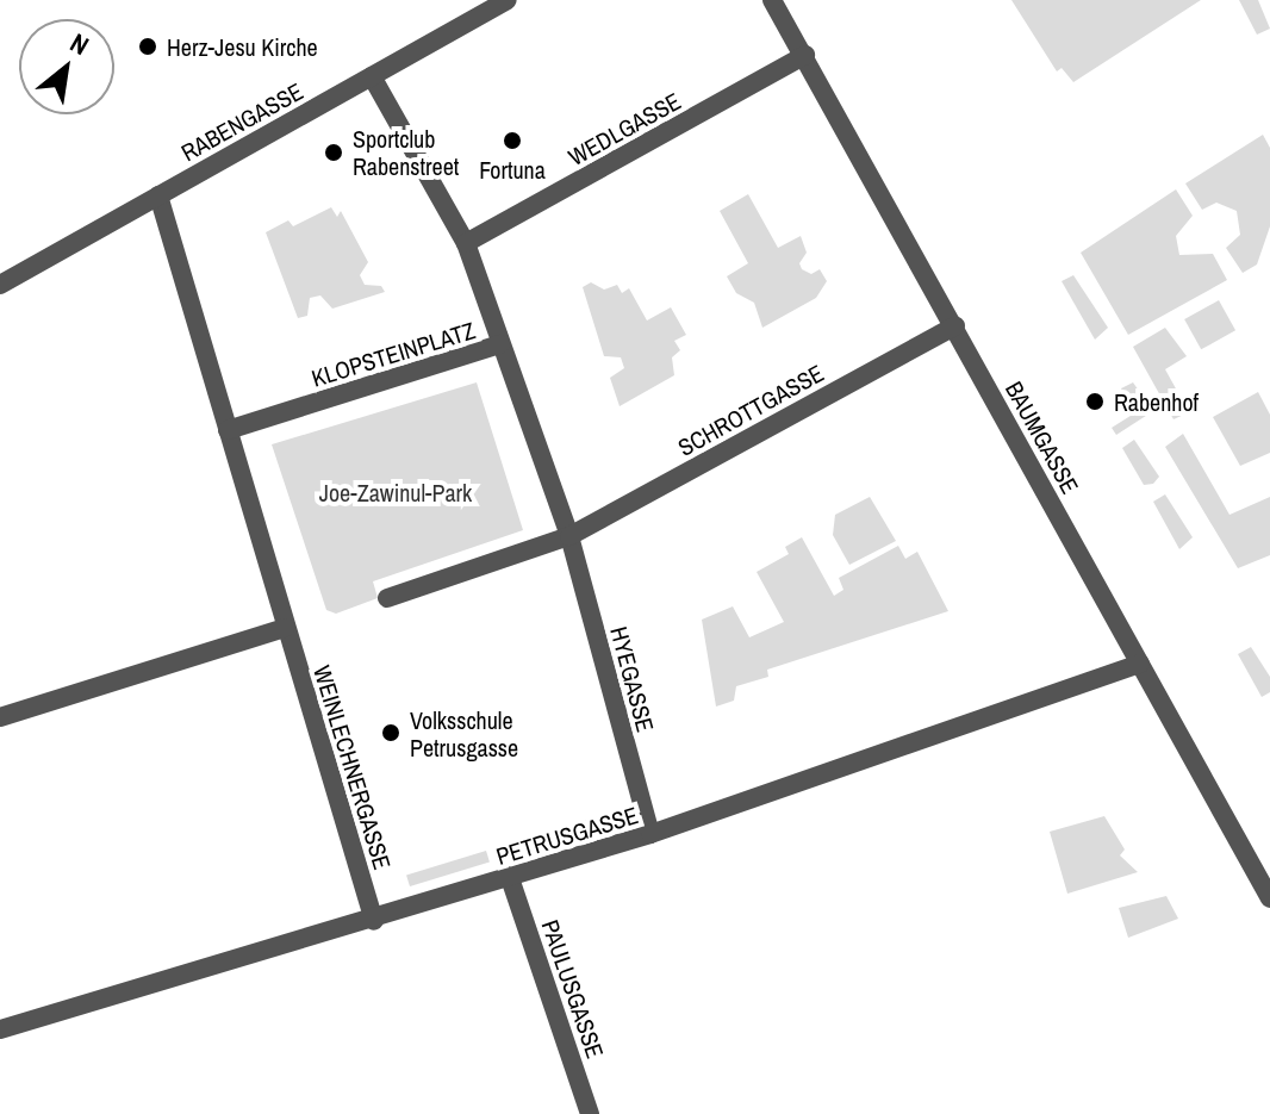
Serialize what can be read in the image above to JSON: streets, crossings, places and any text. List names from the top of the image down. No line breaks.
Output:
{"streets":{"street":["RABENGASSE","WEDLGASSE","KLOPSTEINPLATZ","SCHROTTGASSE","BAUMGASSE","HYEGASSE","WEINLECHNERGASSE","PETRUSGASSE","PAULUSGASSE"]},"crossings":[["WEDLGASSE","BAUMGASSE"],["KLOPSTEINPLATZ","SCHROTTGASSE"],["KLOPSTEINPLATZ","HYEGASSE"],["SCHROTTGASSE","BAUMGASSE"],["SCHROTTGASSE","HYEGASSE"],["BAUMGASSE","PETRUSGASSE"],["HYEGASSE","PETRUSGASSE"],["WEINLECHNERGASSE","PETRUSGASSE"],["PETRUSGASSE","PAULUSGASSE"]],"parks":["Joe-Zawinul-Park"],"places":["Herz-Jesu Kirche","Fortuna","Sportclub Rabenstreet","Rabenhof","Volksschule Petrusgasse"],"north":"top right"}
